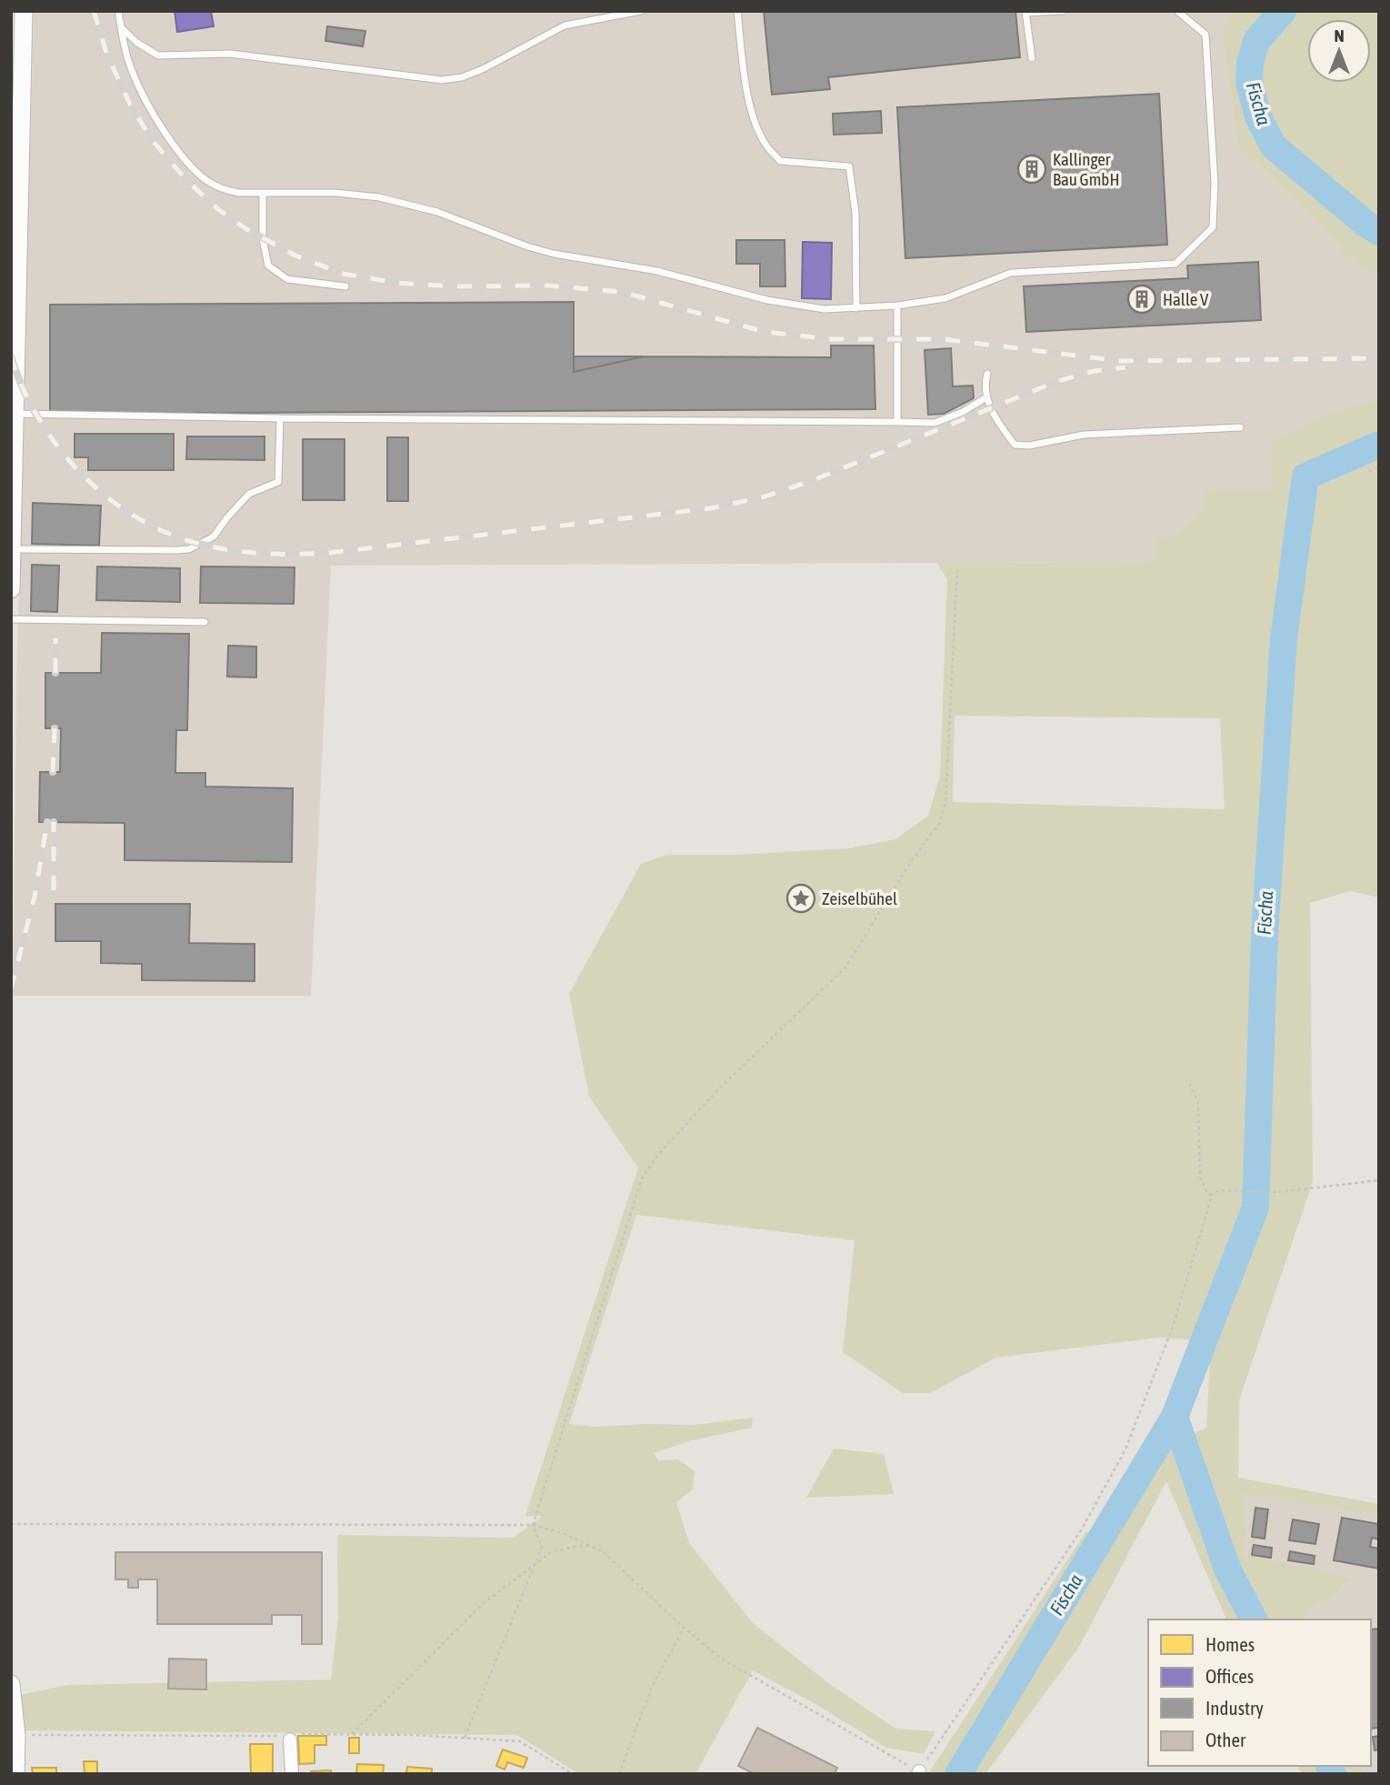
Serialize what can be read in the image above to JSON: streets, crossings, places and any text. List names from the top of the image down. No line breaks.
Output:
{"water":["Fischa"],"places":{"building":["Kallinger Bau GmbH","Halle V"],"place":["Zeiselbühel"]},"legend":["Homes","Offices","Industry","Other"],"north":"top"}
